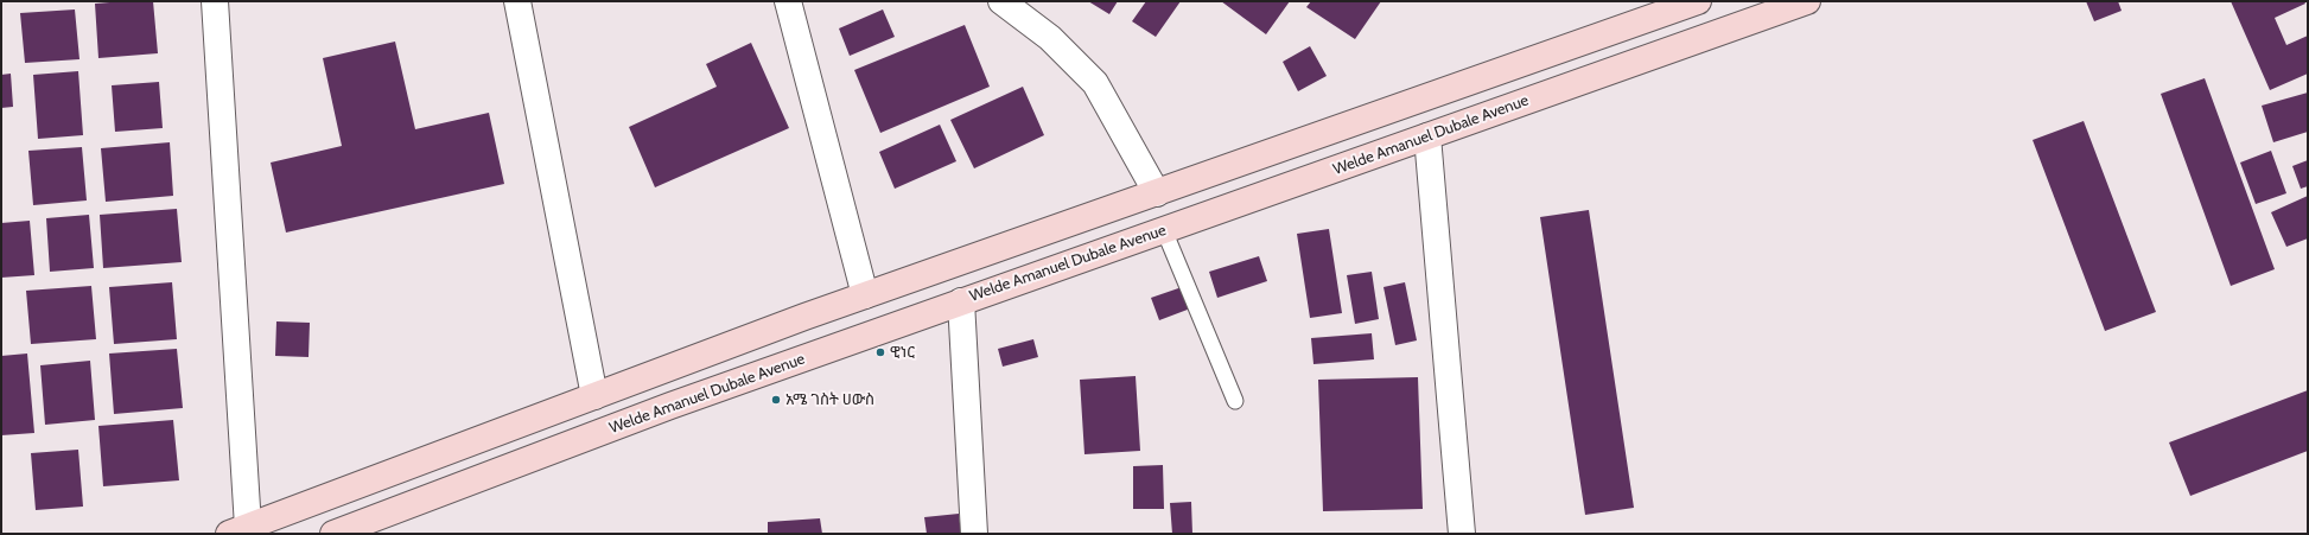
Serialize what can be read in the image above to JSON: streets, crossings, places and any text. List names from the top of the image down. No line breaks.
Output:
{"streets":{"main road":["Welde Amanuel Dubale Avenue"]},"places":["ዊነር","አሜ ገስት ሀውስ"]}
